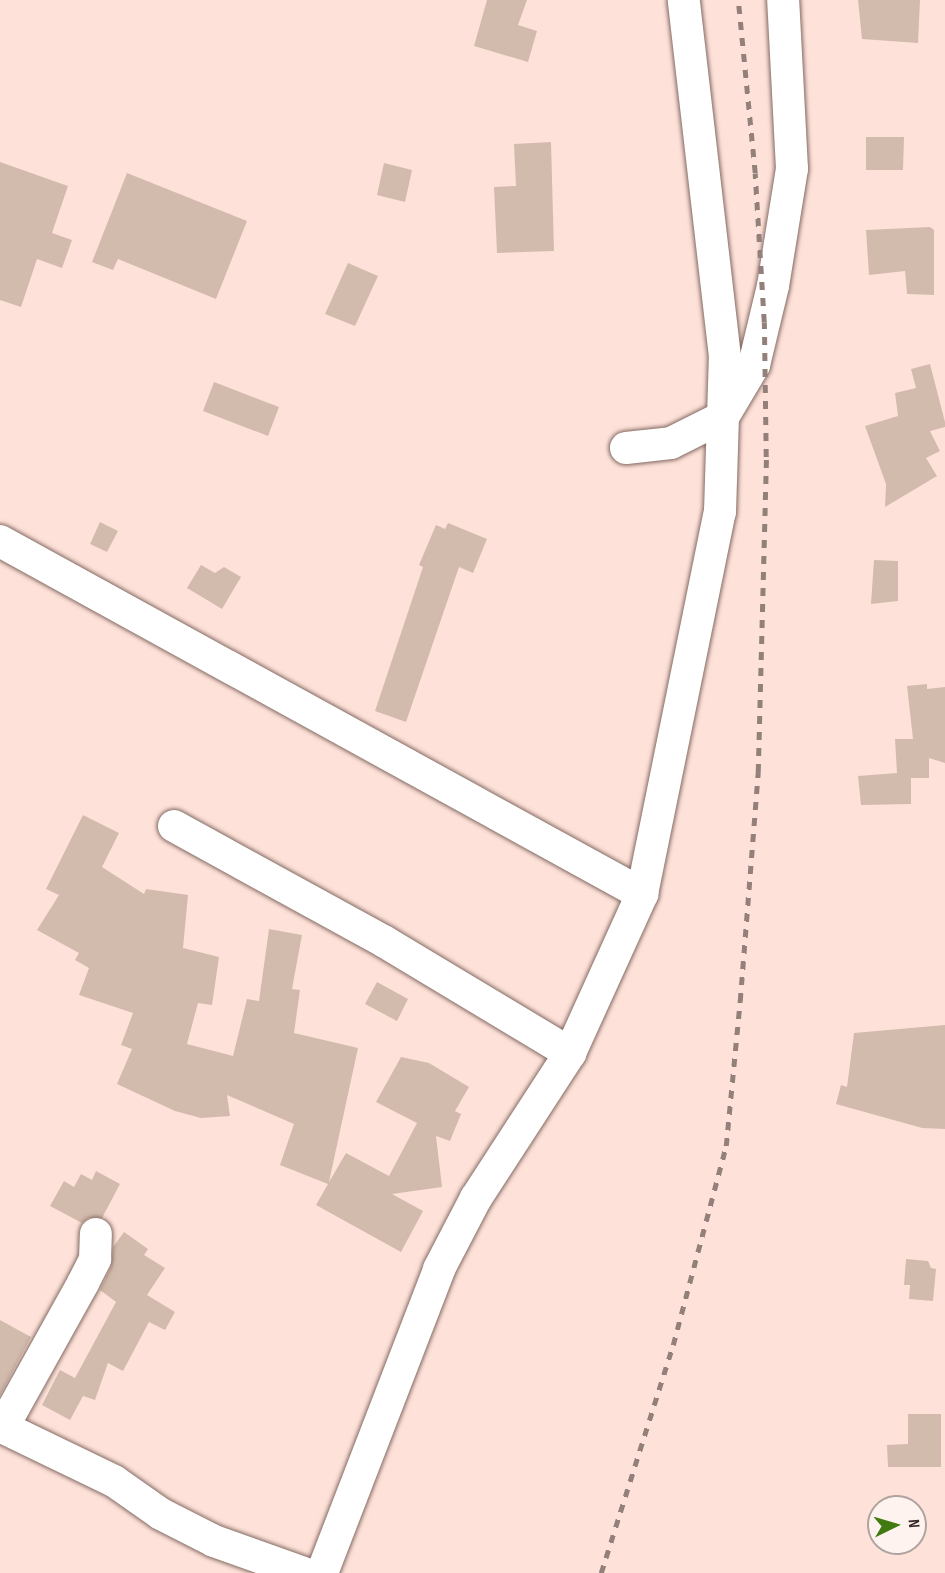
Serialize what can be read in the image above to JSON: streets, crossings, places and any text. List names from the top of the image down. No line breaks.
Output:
{"north":"right"}
